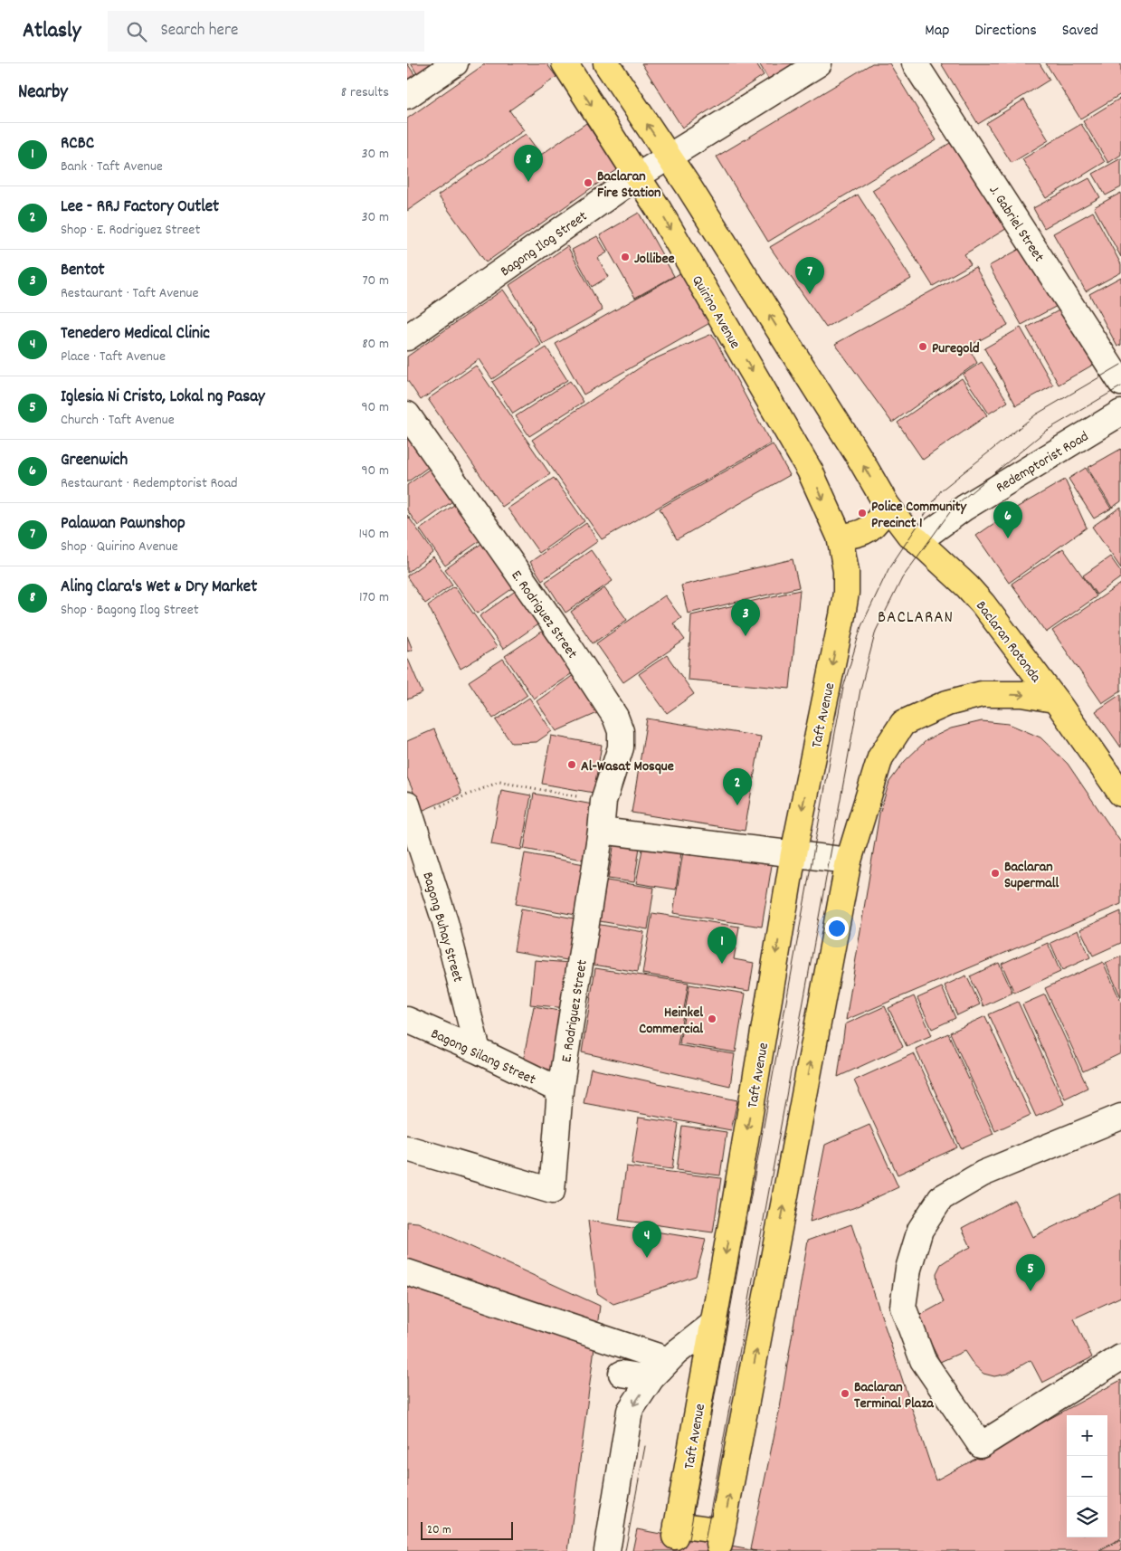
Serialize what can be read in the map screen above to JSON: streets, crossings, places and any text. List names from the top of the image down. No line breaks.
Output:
{"streets":{"main road":["Quirino Avenue","Baclaran Rotonda","Taft Avenue"],"street":["J. Gabriel Street","Bagong Ilog Street","Redemptorist Road","E. Rodriguez Street","Bagong Buhay Street","Bagong Silang Street"]},"crossings":[["Bagong Ilog Street","Quirino Avenue"],["Quirino Avenue","Taft Avenue"],["Redemptorist Road","Baclaran Rotonda"],["E. Rodriguez Street","Bagong Silang Street"],["Baclaran Rotonda","Taft Avenue"],["Bagong Buhay Street","Bagong Silang Street"]],"one_way":["Baclaran Rotonda"],"districts":["BACLARAN"],"places":["Baclaran Fire Station","Jollibee","Puregold","Police Community Precinct 1","Al-Wasat Mosque","Baclaran Supermall","Heinkel Commercial","Baclaran Terminal Plaza"],"scale_bar":"20 m","page":{"header":"Atlasly","search":"Search here","nav":["Map","Directions","Saved"],"heading":["Nearby","8 results"],"list":[{"mark":"1","name":"RCBC","note":"Bank · Taft Avenue","value":"30 m"},{"mark":"2","name":"Lee - RRJ Factory Outlet","note":"Shop · E. Rodriguez Street","value":"30 m"},{"mark":"3","name":"Bentot","note":"Restaurant · Taft Avenue","value":"70 m"},{"mark":"4","name":"Tenedero Medical Clinic","note":"Place · Taft Avenue","value":"80 m"},{"mark":"5","name":"Iglesia Ni Cristo, Lokal ng Pasay","note":"Church · Taft Avenue","value":"90 m"},{"mark":"6","name":"Greenwich","note":"Restaurant · Redemptorist Road","value":"90 m"},{"mark":"7","name":"Palawan Pawnshop","note":"Shop · Quirino Avenue","value":"140 m"},{"mark":"8","name":"Aling Clara's Wet & Dry Market","note":"Shop · Bagong Ilog Street","value":"170 m"}],"pins":["8","7","6","3","2","1","4","5"],"map_buttons":["+","−"],"scale":"20 m"}}
